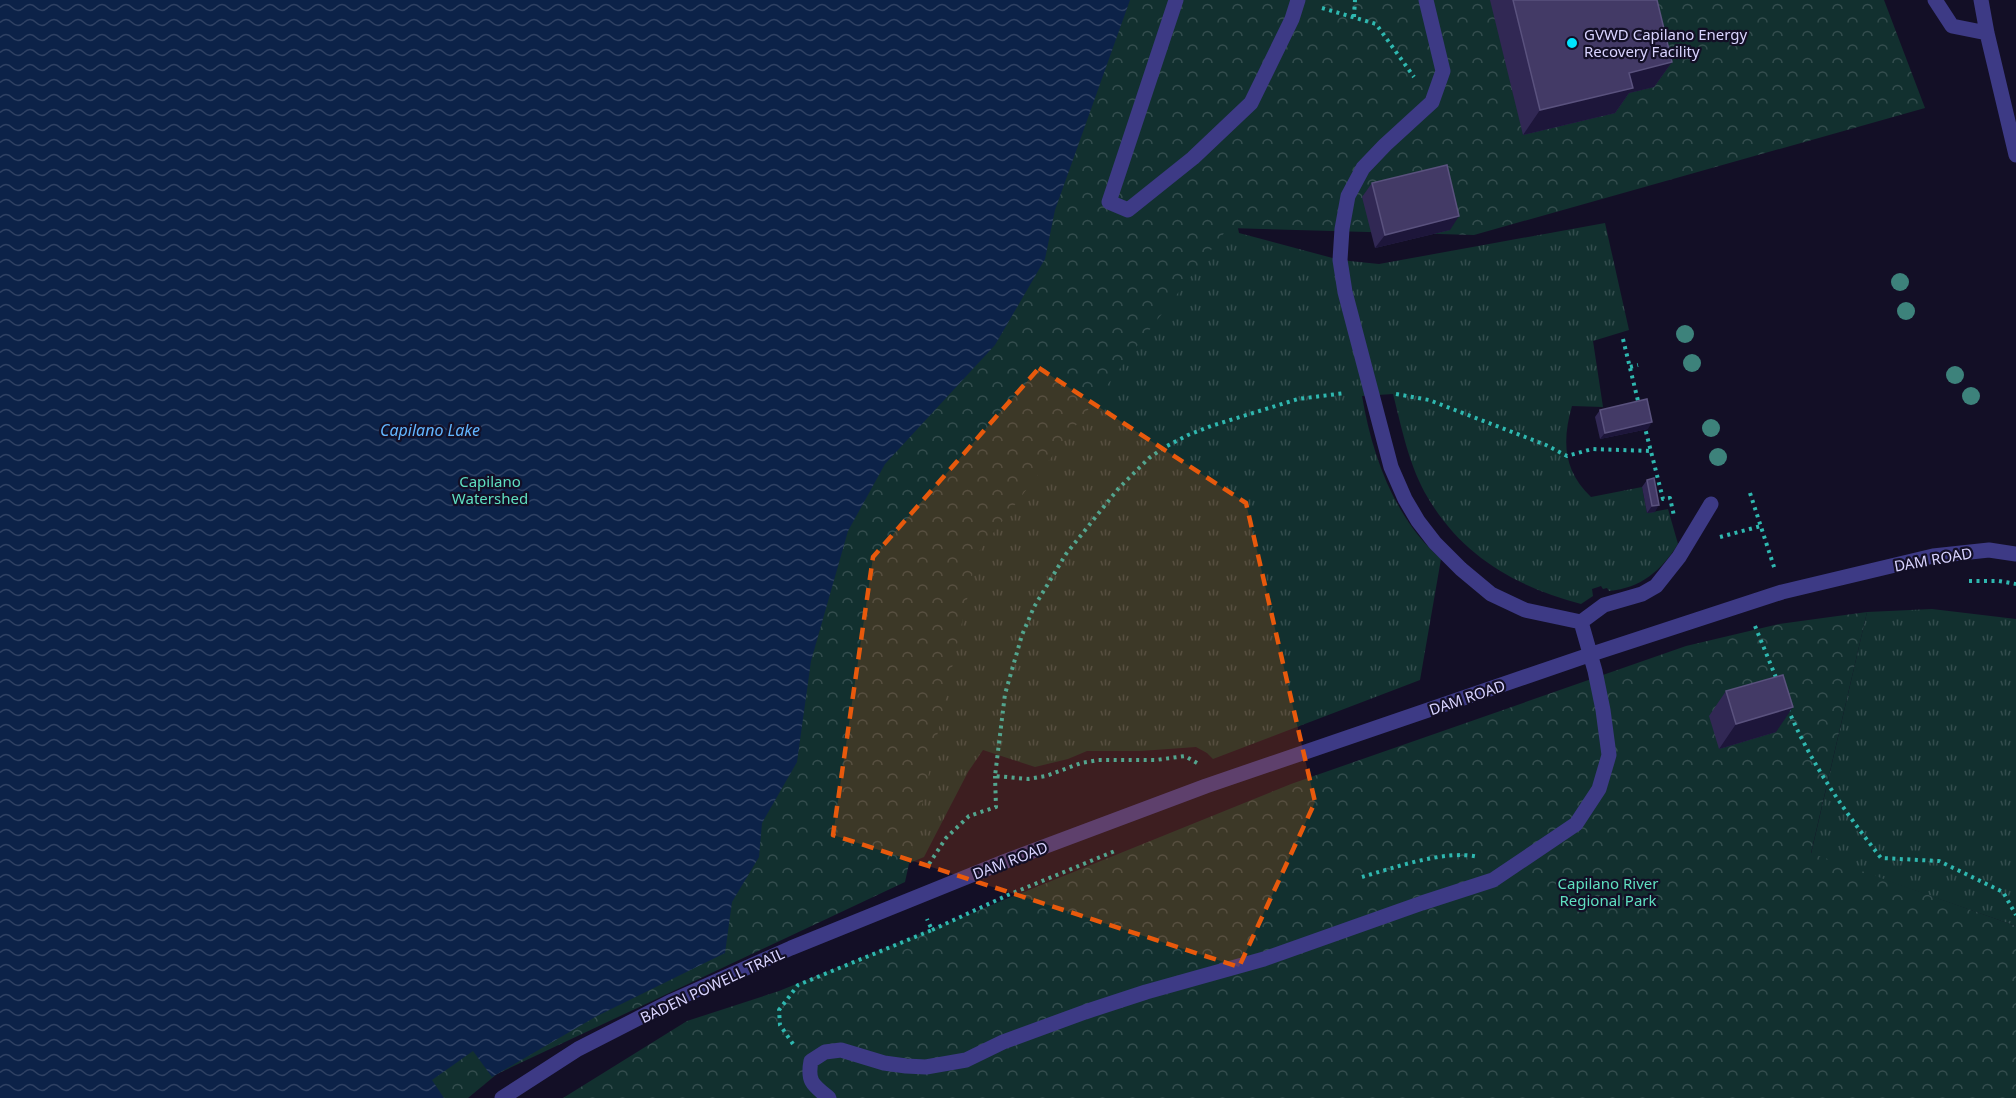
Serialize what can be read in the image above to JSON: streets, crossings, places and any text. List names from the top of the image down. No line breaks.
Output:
{"streets":{"street":["DAM ROAD","BADEN POWELL TRAIL"]},"crossings":[["DAM ROAD","BADEN POWELL TRAIL"]],"water":["Capilano Lake"],"parks":["Capilano Watershed","Capilano River Regional Park"],"places":["GVWD Capilano Energy Recovery Facility"]}
